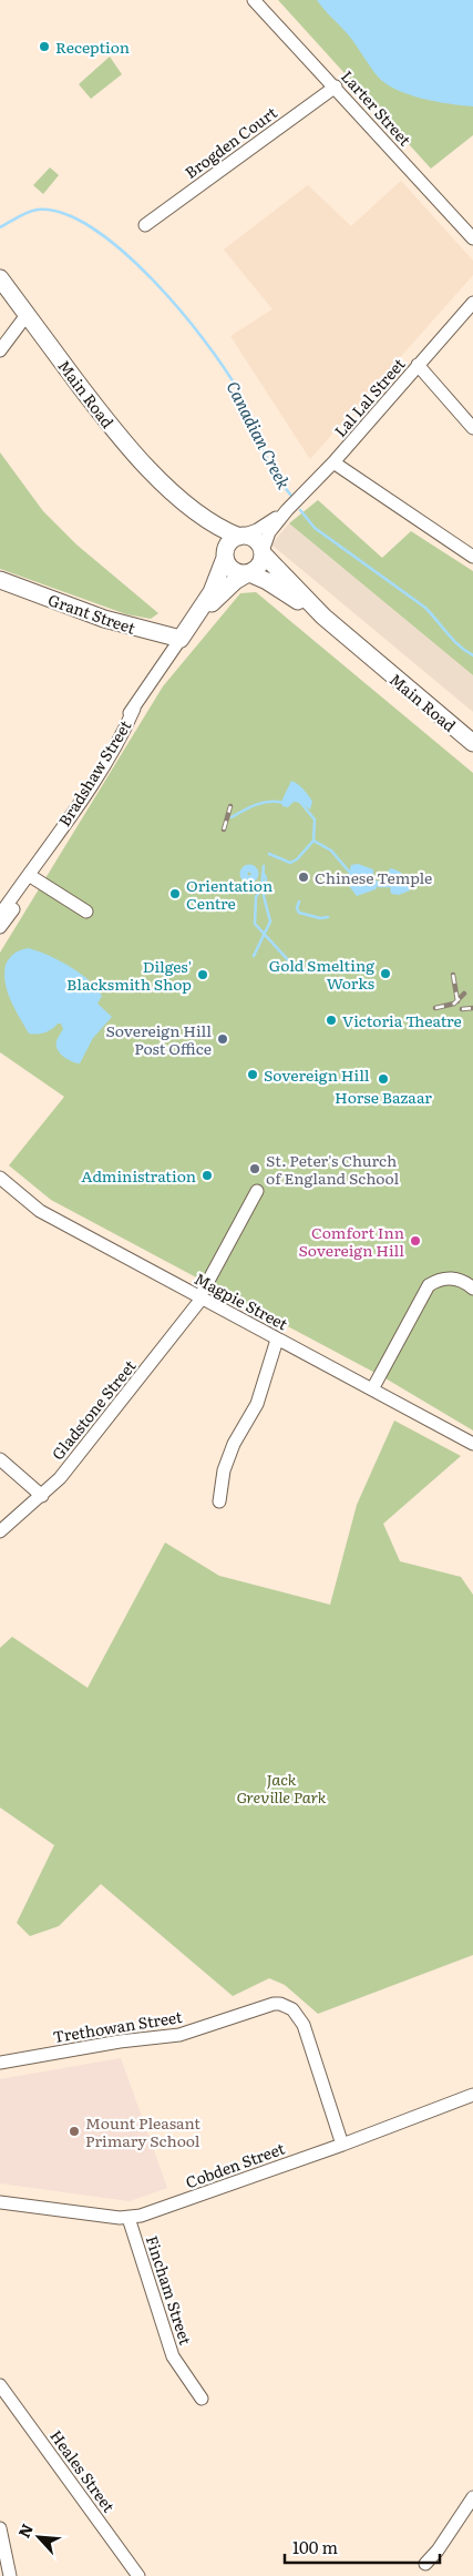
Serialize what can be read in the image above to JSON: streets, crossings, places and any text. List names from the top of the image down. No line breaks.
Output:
{"streets":{"main road":["Main Road","Grant Street","Bradshaw Street"],"street":["Larter Street","Brogden Court","Lal Lal Street","Magpie Street","Gladstone Street","Trethowan Street","Cobden Street","Fincham Street","Heales Street"]},"crossings":[["Larter Street","Brogden Court"],["Main Road","Lal Lal Street"],["Main Road","Bradshaw Street"],["Lal Lal Street","Bradshaw Street"],["Grant Street","Bradshaw Street"],["Magpie Street","Gladstone Street"],["Trethowan Street","Cobden Street"],["Cobden Street","Fincham Street"]],"water":["Canadian Creek"],"parks":["Jack Greville Park"],"places":["Reception","Chinese Temple","Orientation Centre","Gold Smelting Works","Dilges' Blacksmith Shop","Victoria Theatre","Sovereign Hill Post Office","Sovereign Hill","Horse Bazaar","St. Peter's Church of England School","Administration","Comfort Inn Sovereign Hill","Mount Pleasant Primary School"],"scale_bar":"100 m","north":"top left"}
